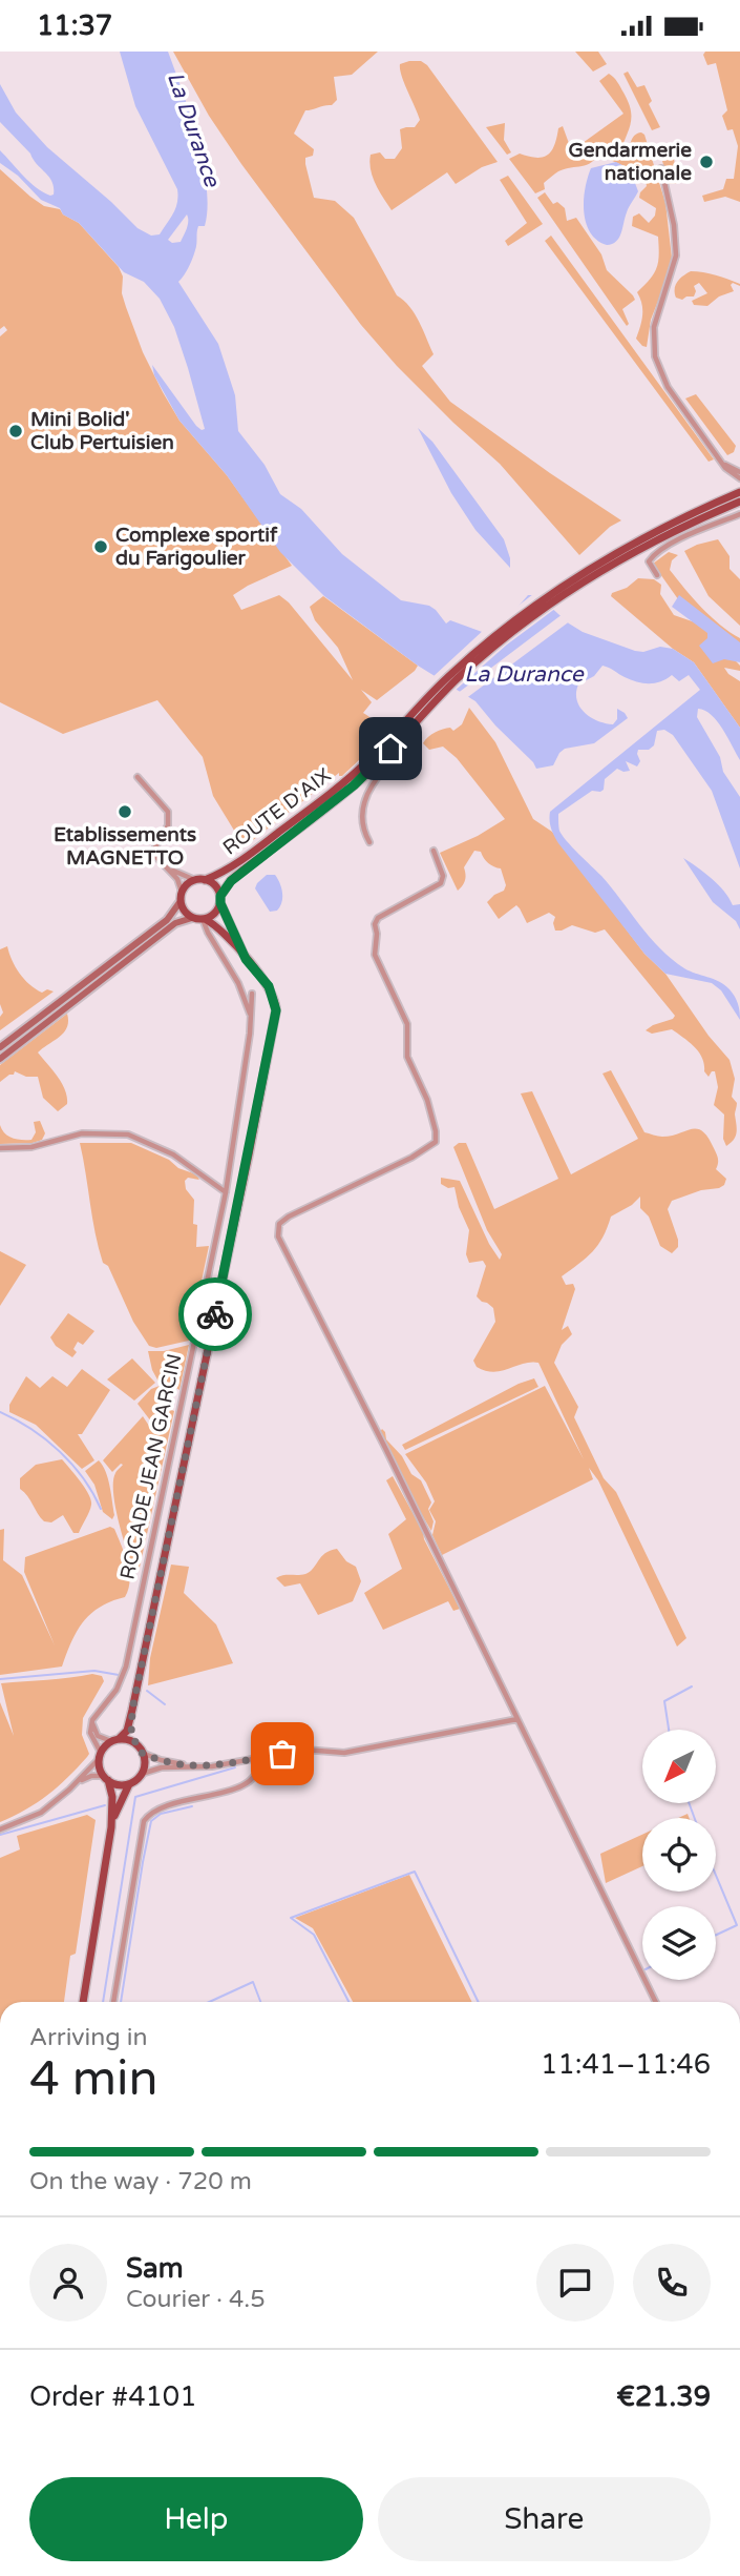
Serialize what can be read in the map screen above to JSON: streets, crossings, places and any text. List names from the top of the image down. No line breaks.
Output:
{"streets":{"main road":["ROUTE D'AIX","ROCADE JEAN GARCIN"]},"crossings":[["ROUTE D'AIX","ROCADE JEAN GARCIN"]],"water":["La Durance"],"places":["Gendarmerie nationale","Mini Bolid' Club Pertuisien","Complexe sportif du Farigoulier","Etablissements MAGNETTO"],"north":"bottom left","page":{"status":"11:37","heading":["4 min","Arriving in","11:41–11:46"],"panel":["Sam","Courier · 4.5","Order #4101","€21.39"],"bar":"On the way · 720 m","buttons":["Help","Share"]}}
